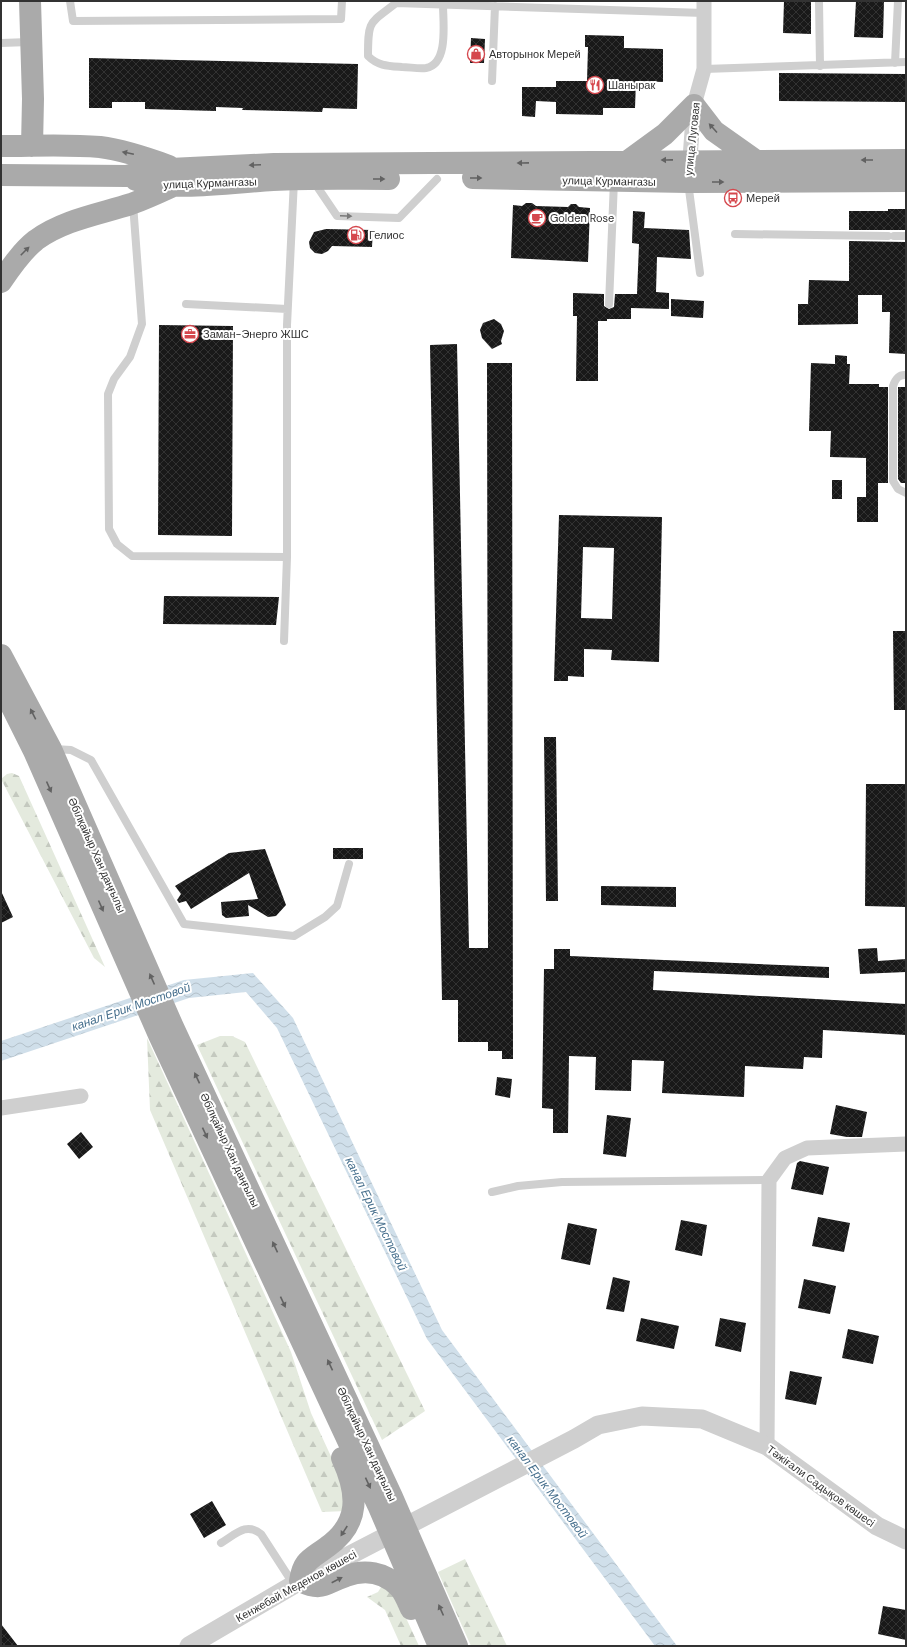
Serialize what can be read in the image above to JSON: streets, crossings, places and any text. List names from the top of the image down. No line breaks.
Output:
{"streets":{"main road":["улица Курмангазы","Әбілқайыр Хан даңғылы"],"street":["улица Луговая","Тәжіғали Садықов көшесі","Кенжебай Меденов көшесі"]},"crossings":[["улица Луговая","улица Курмангазы"],["Әбілқайыр Хан даңғылы","Тәжіғали Садықов көшесі"],["Әбілқайыр Хан даңғылы","Кенжебай Меденов көшесі"],["Тәжіғали Садықов көшесі","Кенжебай Меденов көшесі"]],"water":["канал Ерик Мостовой"],"places":{"shop":["Авторынок Мерей"],"restaurant":["Шанырак"],"bus stop":["Мерей"],"cafe":["Golden Rose"],"fuel station":["Гелиос"],"office":["Заман-Энерго ЖШС"]}}
